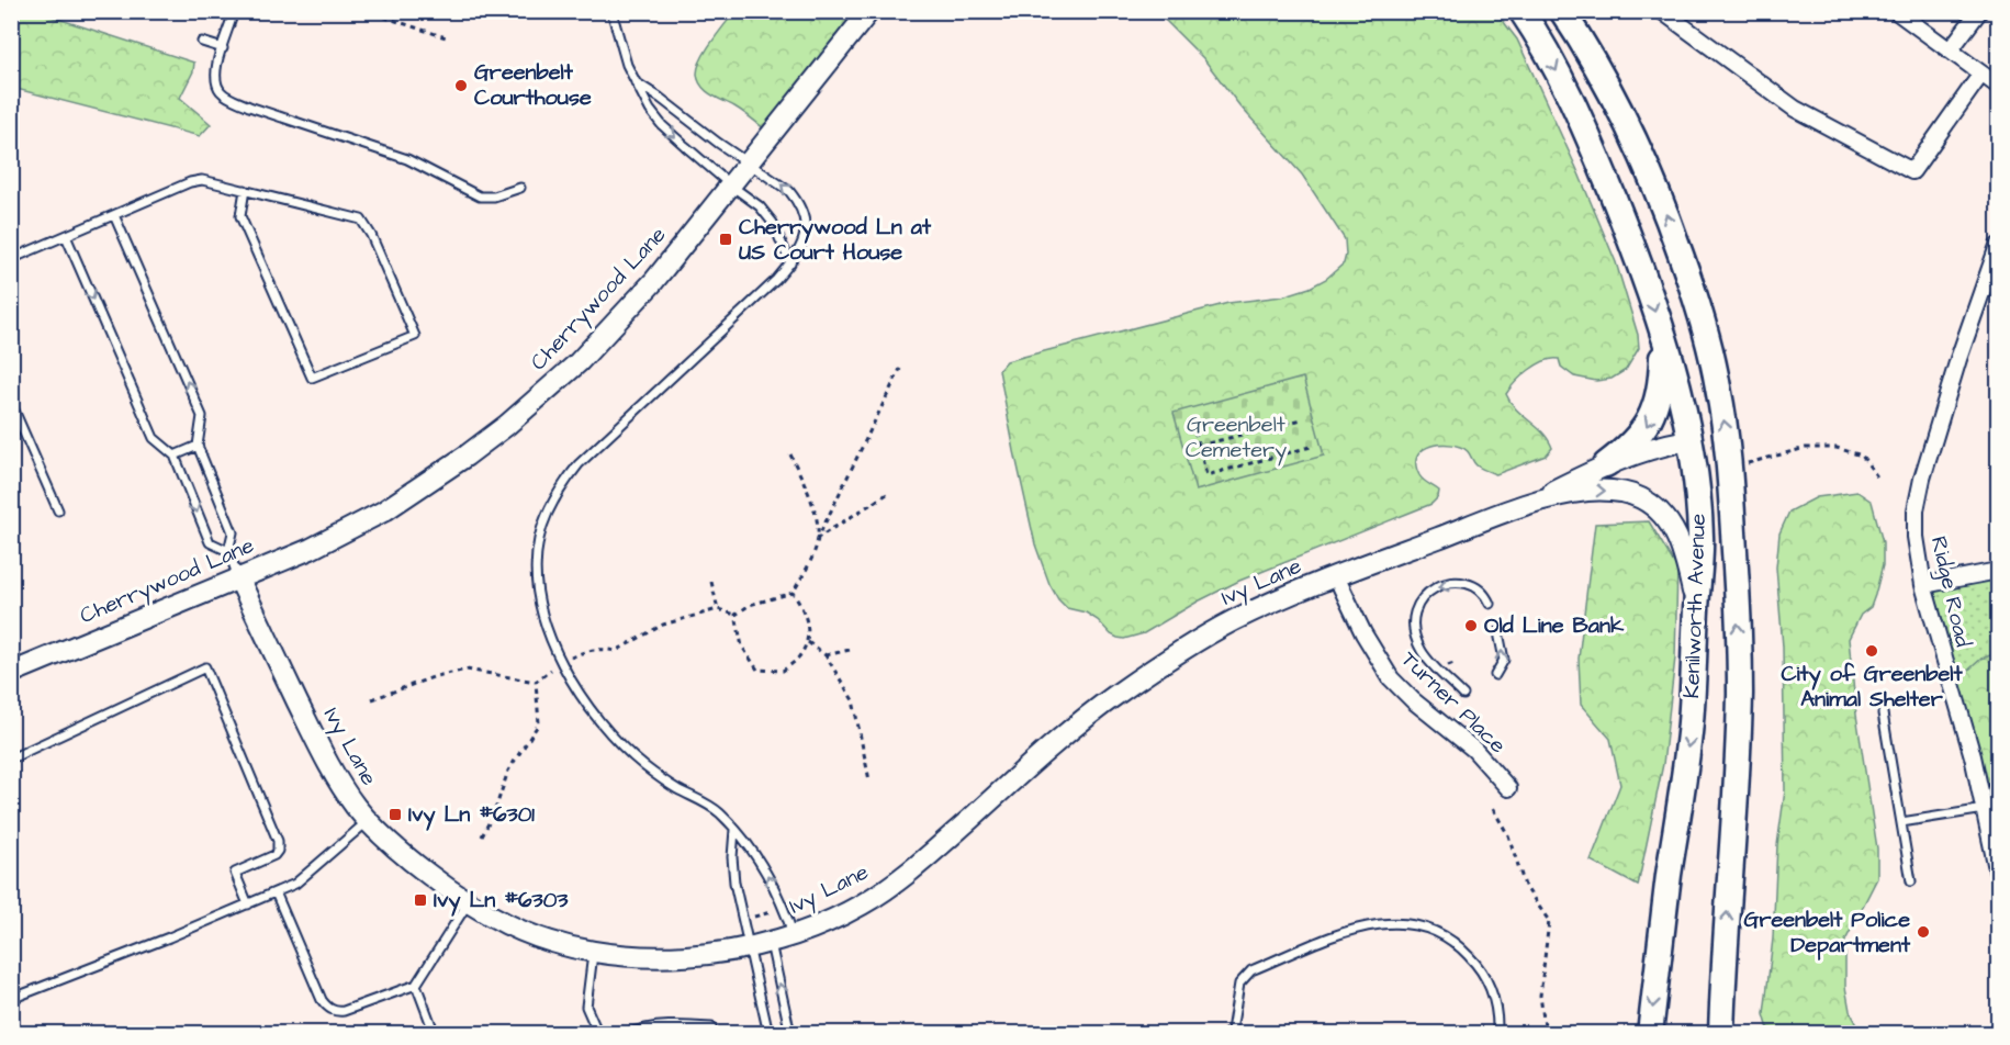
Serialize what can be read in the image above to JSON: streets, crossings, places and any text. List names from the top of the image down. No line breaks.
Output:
{"streets":{"main road":["Kenilworth Avenue"],"street":["Cherrywood Lane","Ivy Lane","Ridge Road","Turner Place"]},"crossings":[["Cherrywood Lane","Ivy Lane"],["Ivy Lane","Kenilworth Avenue"],["Ivy Lane","Turner Place"]],"parks":["Greenbelt Cemetery"],"places":{"other":["Greenbelt Courthouse","Old Line Bank","City of Greenbelt Animal Shelter","Greenbelt Police Department"],"transit":["Cherrywood Ln at US Court House","Ivy Ln #6301","Ivy Ln #6303"]}}
